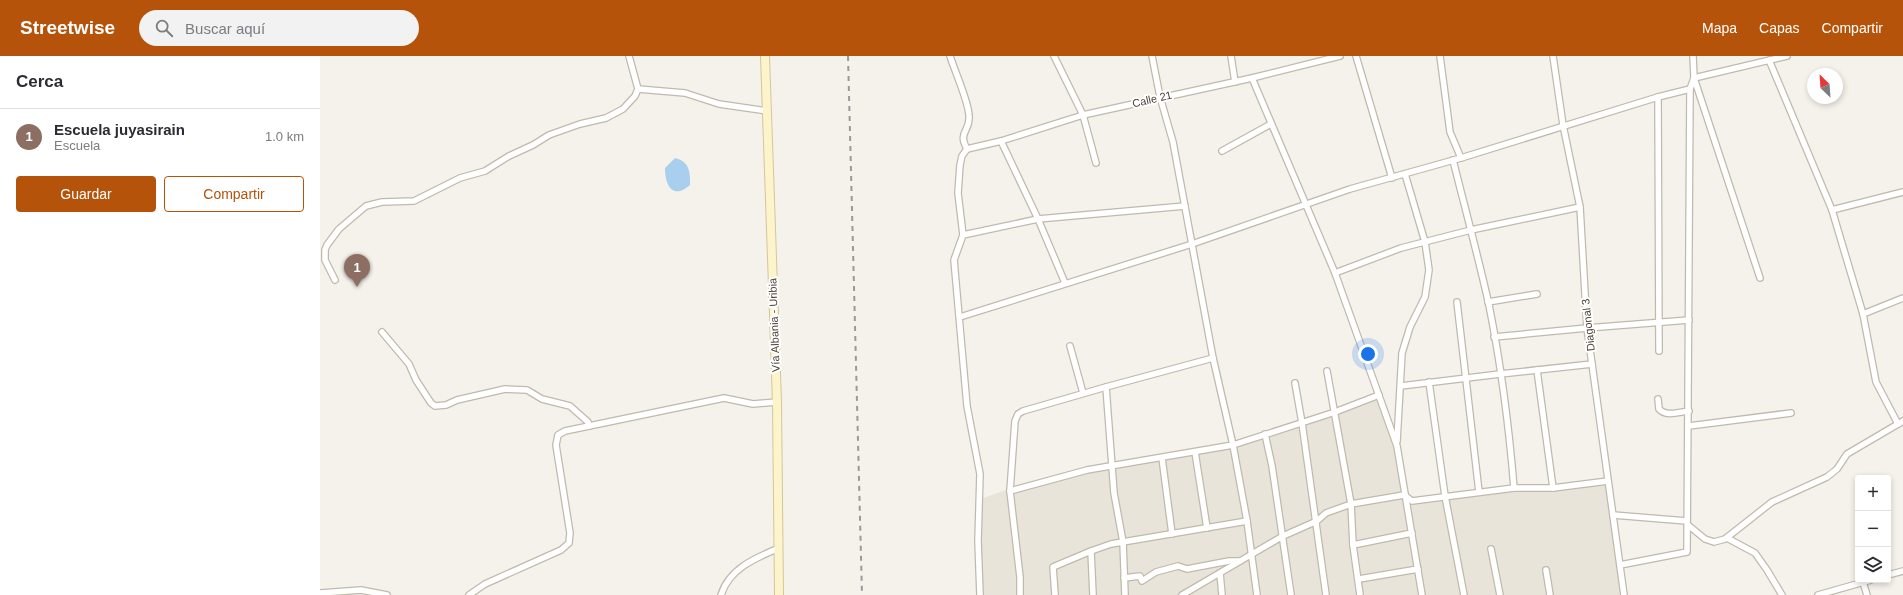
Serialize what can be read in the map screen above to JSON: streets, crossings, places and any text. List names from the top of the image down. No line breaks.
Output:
{"streets":{"main road":["Vía Albania - Uribia"],"street":["Calle 21","Diagonal 3"]},"north":"top left","page":{"header":"Streetwise","search":"Buscar aquí","nav":["Mapa","Capas","Compartir"],"heading":"Cerca","list":[{"mark":"1","name":"Escuela juyasirain","note":"Escuela","value":"1.0 km"}],"buttons":["Guardar","Compartir"],"pins":"1","map_buttons":["+","−"]}}
